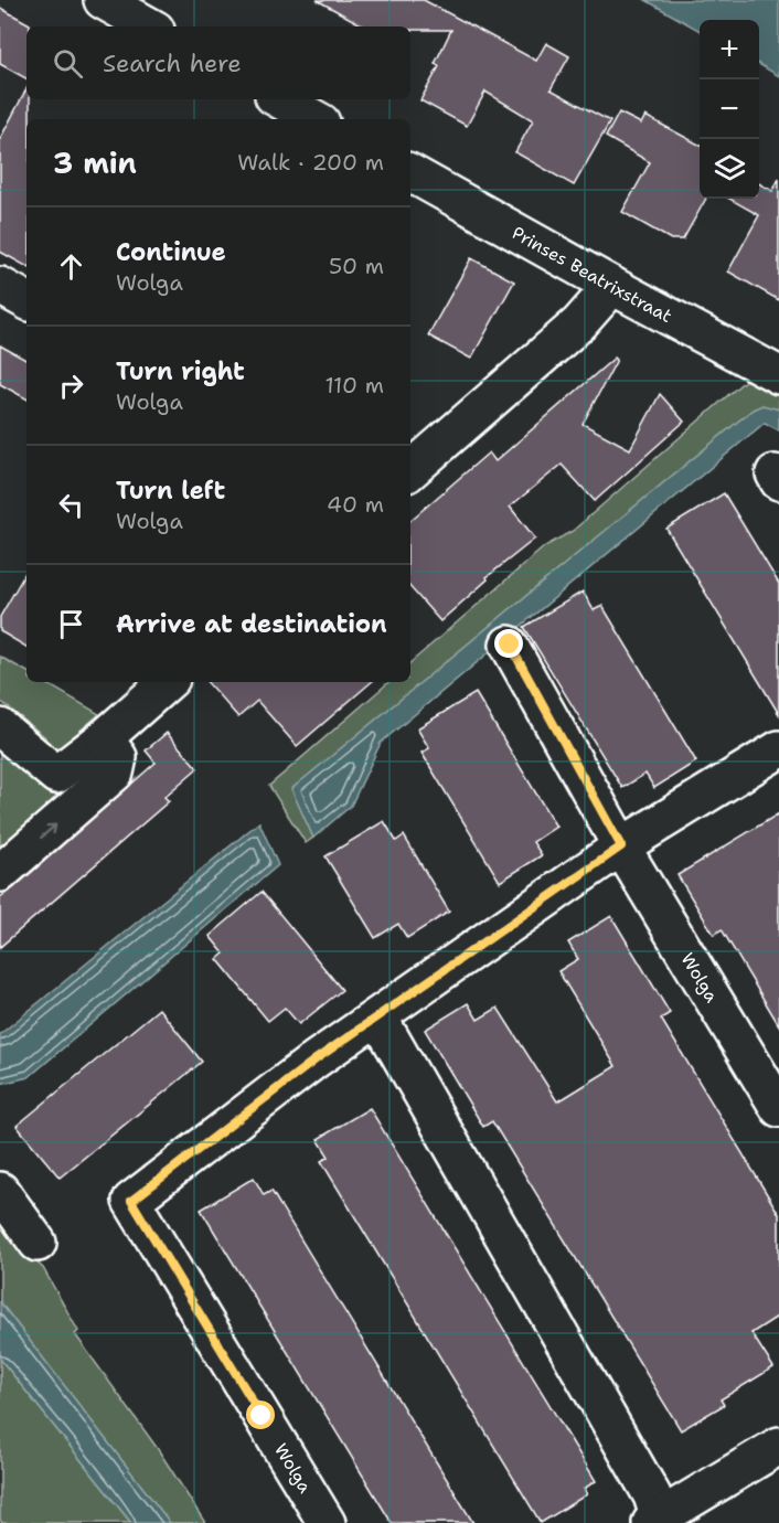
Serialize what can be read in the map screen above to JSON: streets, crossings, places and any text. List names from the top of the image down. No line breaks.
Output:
{"streets":{"street":["Prinses Beatrixstraat","Wolga"]},"page":{"map_buttons":["+","−"],"search":"Search here","heading":["3 min","Walk · 200 m"],"list":[["Continue","Wolga","50 m"],["Turn right","Wolga","110 m"],["Turn left","Wolga","40 m"],"Arrive at destination"]}}
